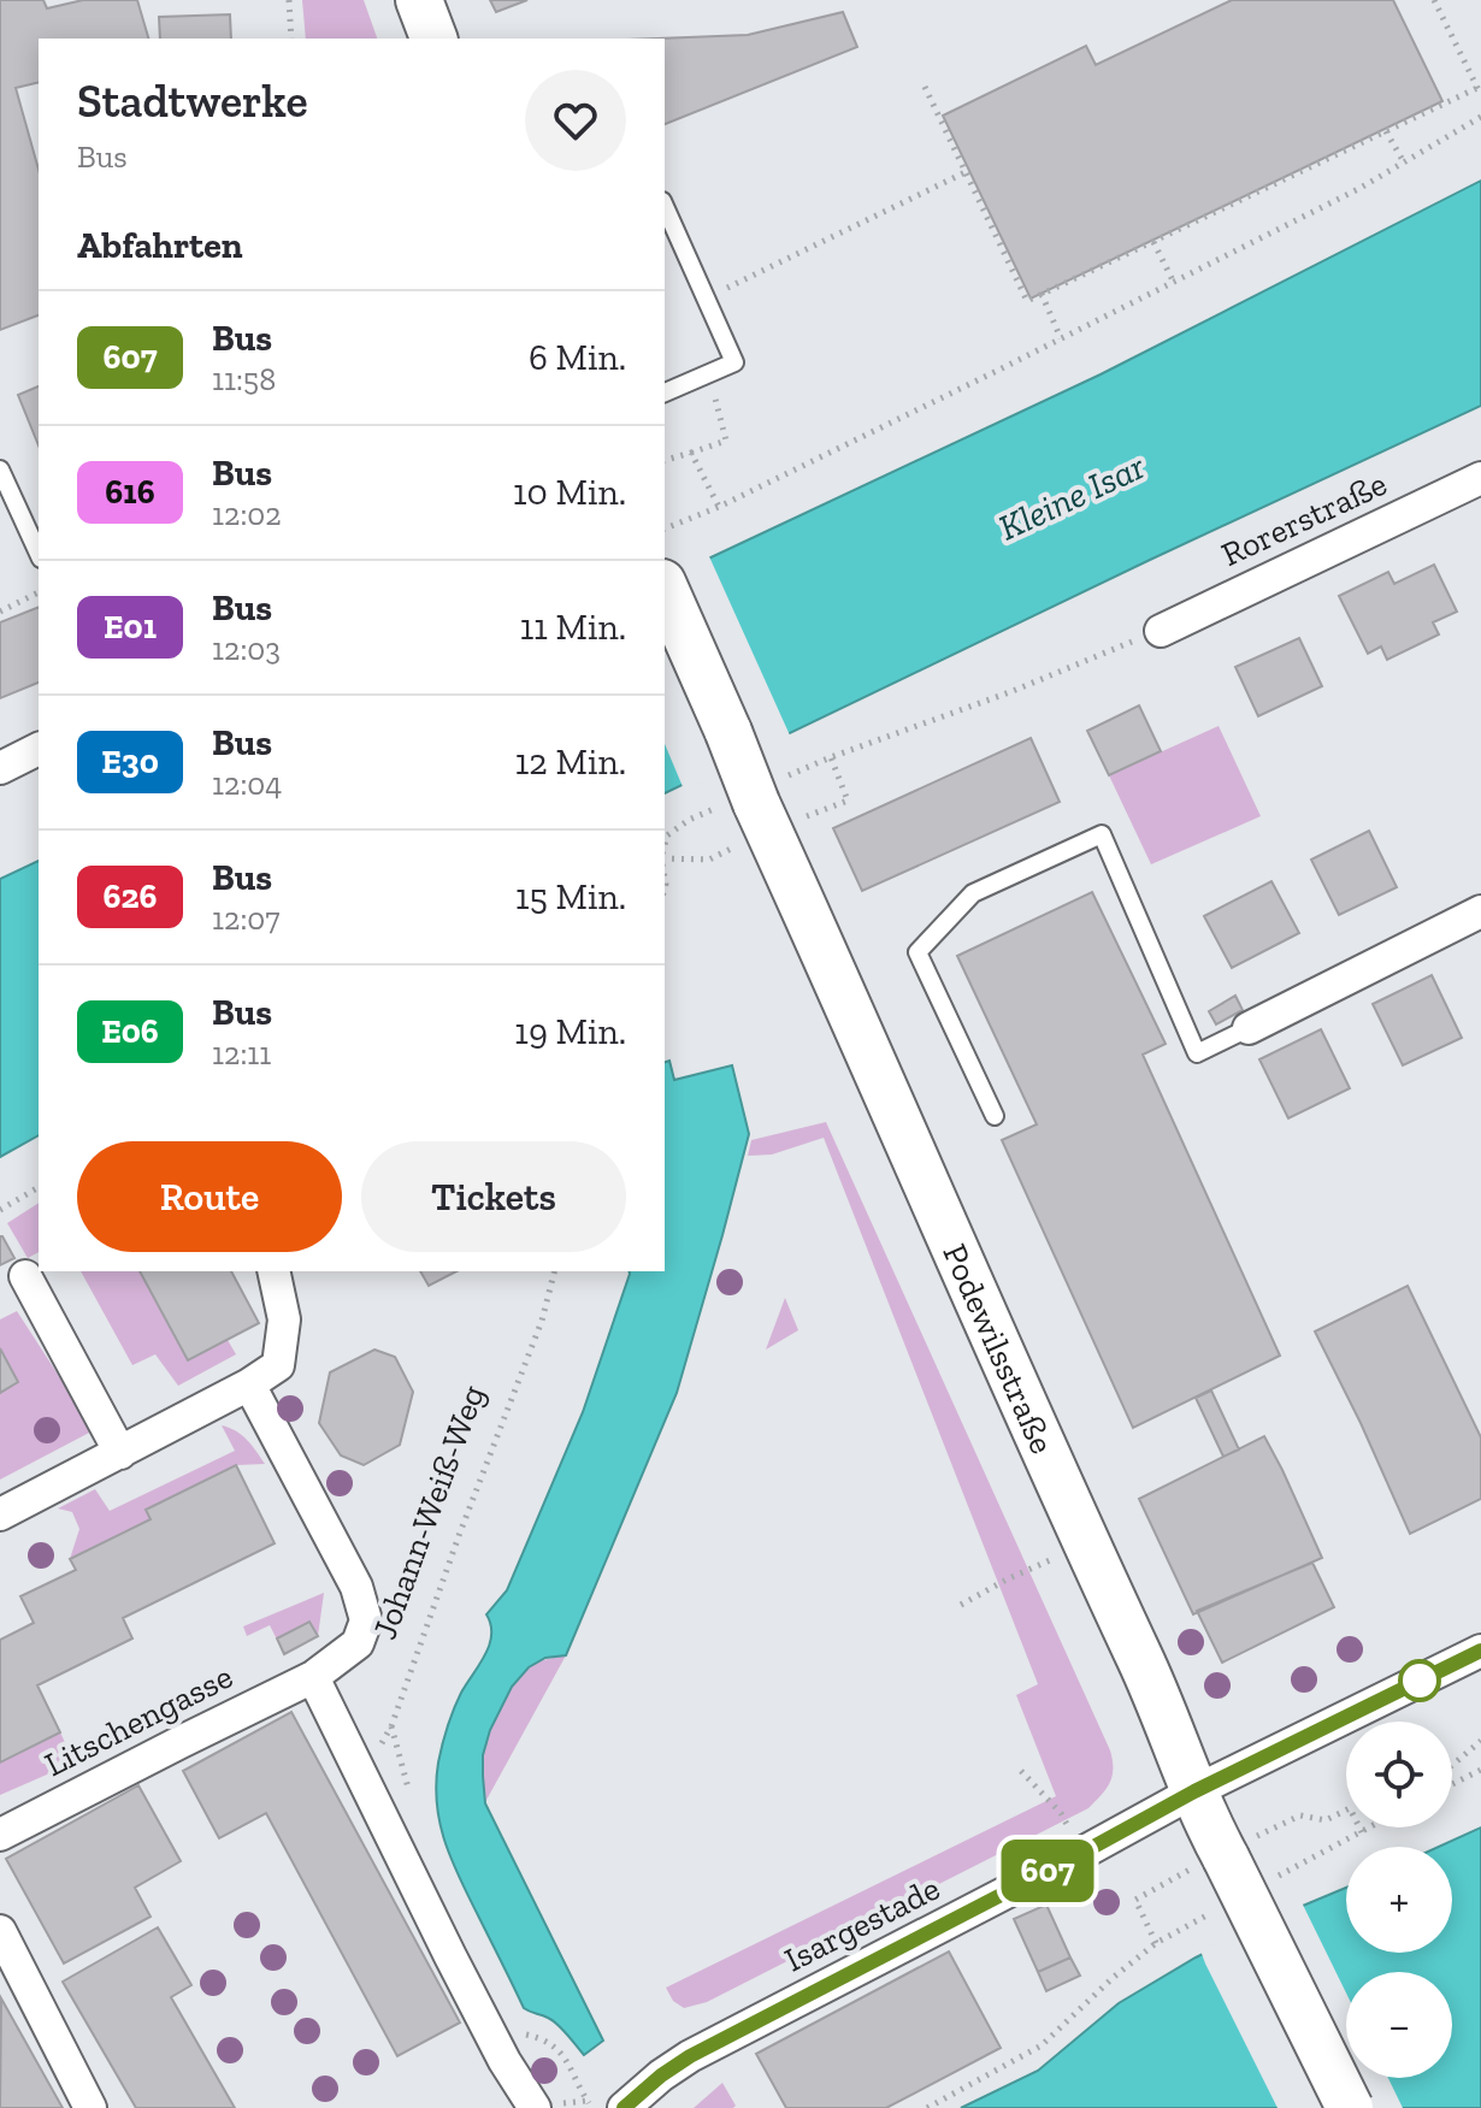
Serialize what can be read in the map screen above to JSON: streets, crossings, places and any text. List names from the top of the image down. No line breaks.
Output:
{"streets":{"main road":["Podewilsstraße"],"street":["Rorerstraße","Litschengasse","Isargestade"],"path":["Johann-Weiß-Weg"]},"crossings":[["Podewilsstraße","Isargestade"]],"water":["Kleine Isar"],"lines":["bus line 607"],"page":{"on_map":"607","heading":[["Stadtwerke","Bus"],"Abfahrten"],"list":[{"mark":"607","name":"Bus","note":"11:58","value":"6 Min."},{"mark":"616","name":"Bus","note":"12:02","value":"10 Min."},{"mark":"E01","name":"Bus","note":"12:03","value":"11 Min."},{"mark":"E30","name":"Bus","note":"12:04","value":"12 Min."},{"mark":"626","name":"Bus","note":"12:07","value":"15 Min."},{"mark":"E06","name":"Bus","note":"12:11","value":"19 Min."}],"buttons":["Route","Tickets"],"map_buttons":["+","−"]}}
